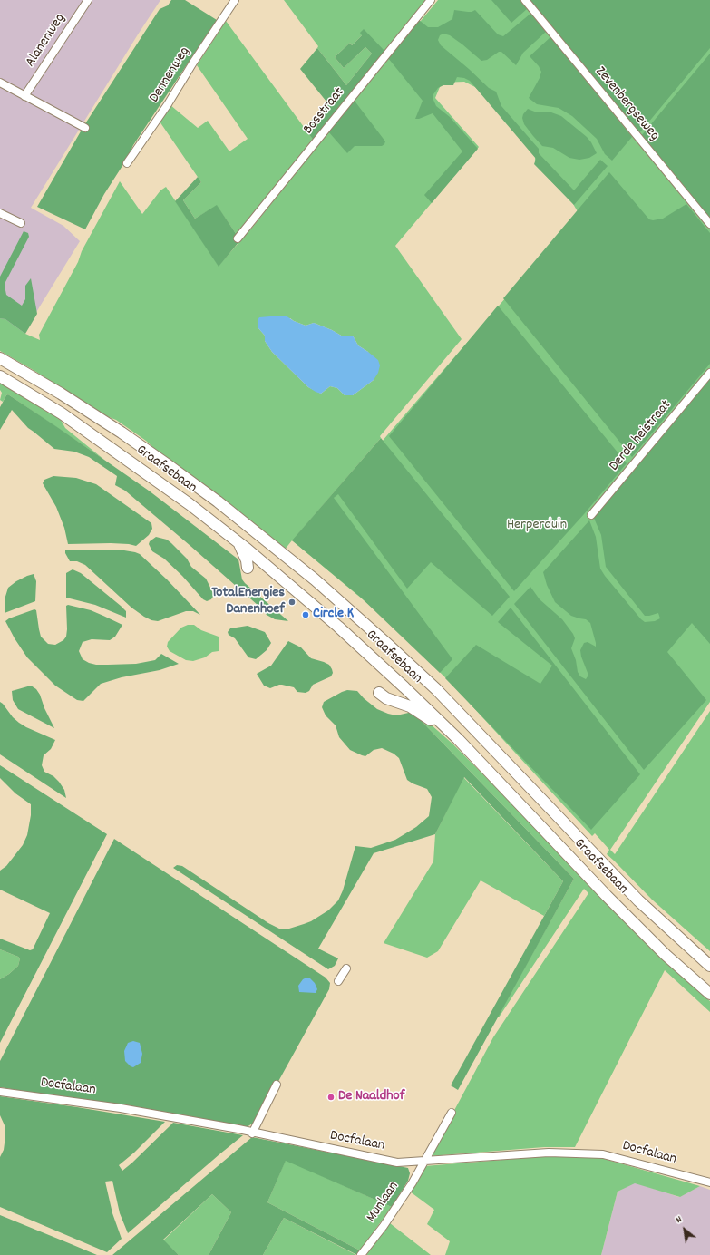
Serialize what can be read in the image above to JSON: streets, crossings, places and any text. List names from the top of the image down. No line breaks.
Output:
{"streets":{"main road":["Graafsebaan"],"street":["Alanenweg","Dennenweg","Zevenbergseweg","Bosstraat","Derde heistraat","Docfalaan","Munlaan"]},"crossings":[["Docfalaan","Munlaan"]],"parks":["Herperduin"],"places":["TotalEnergies Danenhoef","Circle K","De Naaldhof"],"north":"top left"}
